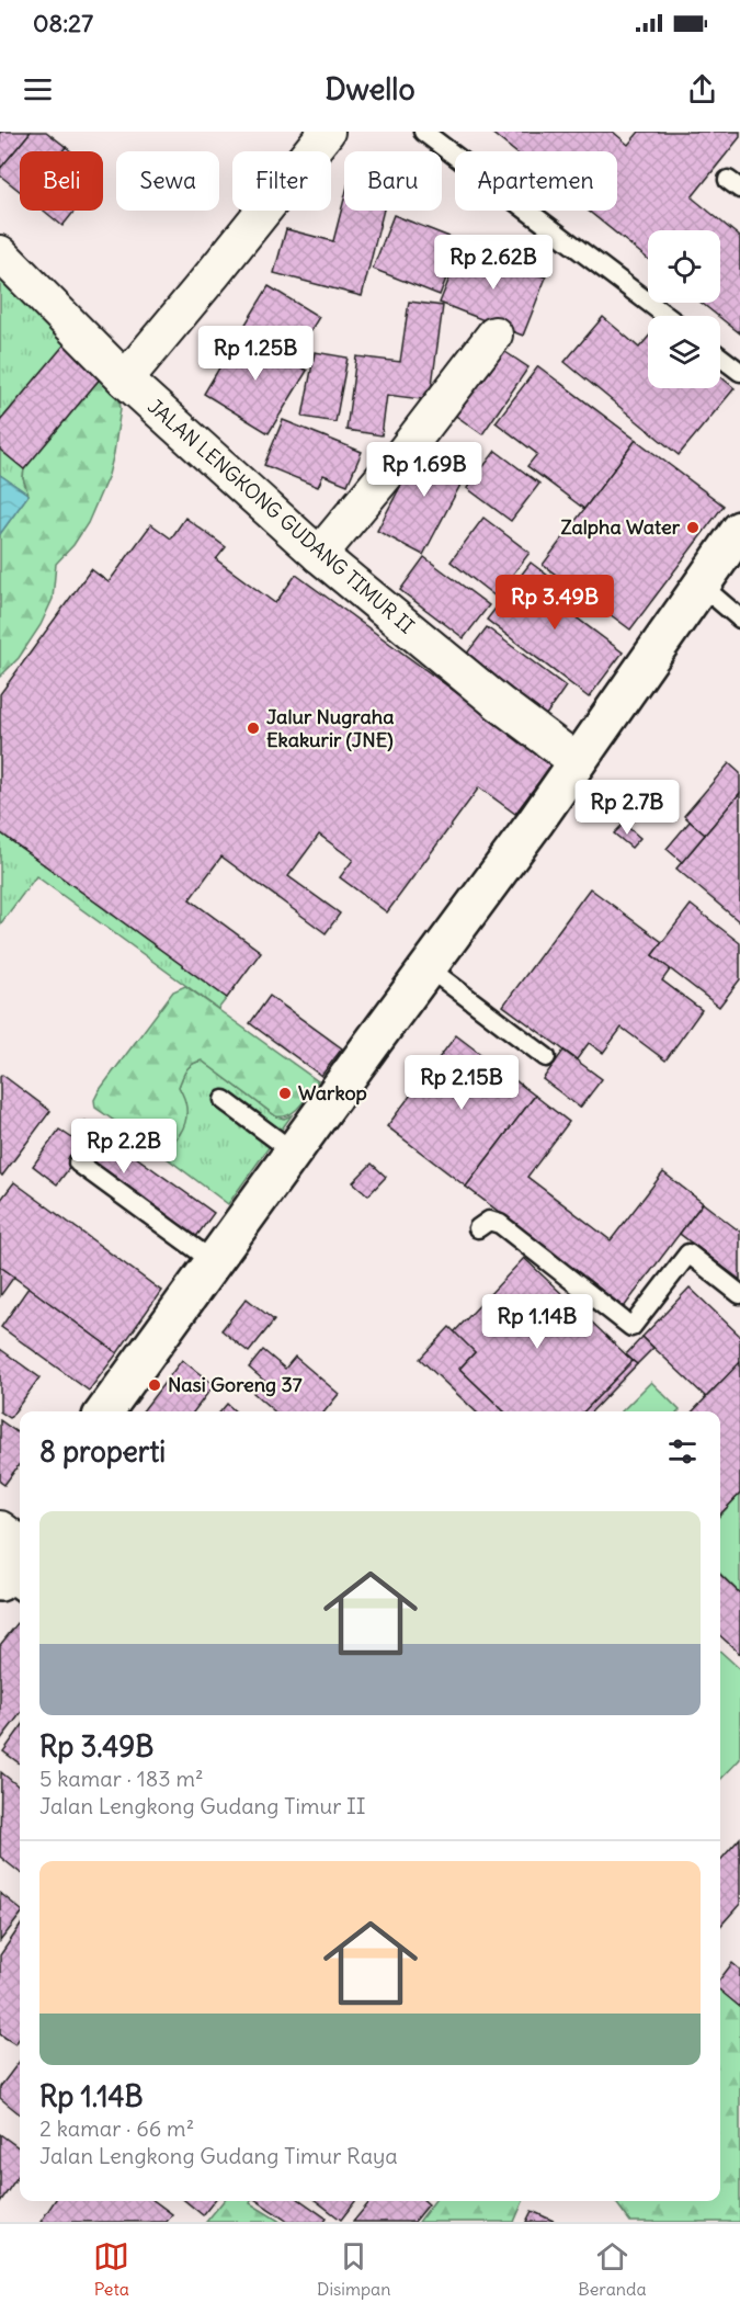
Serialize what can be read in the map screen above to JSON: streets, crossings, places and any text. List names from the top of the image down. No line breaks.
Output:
{"streets":{"street":["JALAN LENGKONG GUDANG TIMUR II"]},"places":["Zalpha Water","Jalur Nugraha Ekakurir (JNE)","Warkop","Nasi Goreng 37"],"page":{"status":"08:27","header":"Dwello","chip":["Beli","Sewa","Filter","Baru","Apartemen"],"price":["Rp 2.62B","Rp 1.25B","Rp 1.69B","Rp 3.49B","Rp 2.7B","Rp 2.15B","Rp 2.2B","Rp 1.14B"],"heading":"8 properti","list":[{"name":"Rp 3.49B","note":"5 kamar · 183 m² · Jalan Lengkong Gudang Timur II"},{"name":"Rp 1.14B","note":"2 kamar · 66 m² · Jalan Lengkong Gudang Timur Raya"}],"tabs":["Peta","Disimpan","Beranda"]}}
